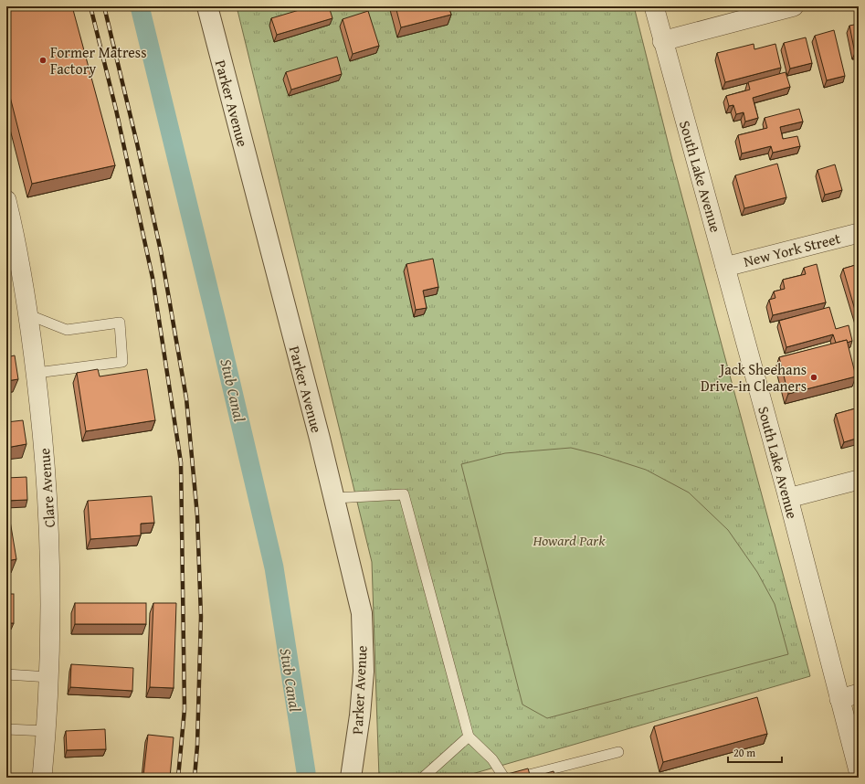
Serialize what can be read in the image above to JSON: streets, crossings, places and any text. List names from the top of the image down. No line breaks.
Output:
{"streets":{"street":["Parker Avenue","South Lake Avenue","New York Street","Clare Avenue"]},"crossings":[["South Lake Avenue","New York Street"]],"water":["Stub Canal"],"parks":["Howard Park"],"places":["Former Matress Factory","Jack Sheehans Drive-in Cleaners"],"scale_bar":"20 m"}
